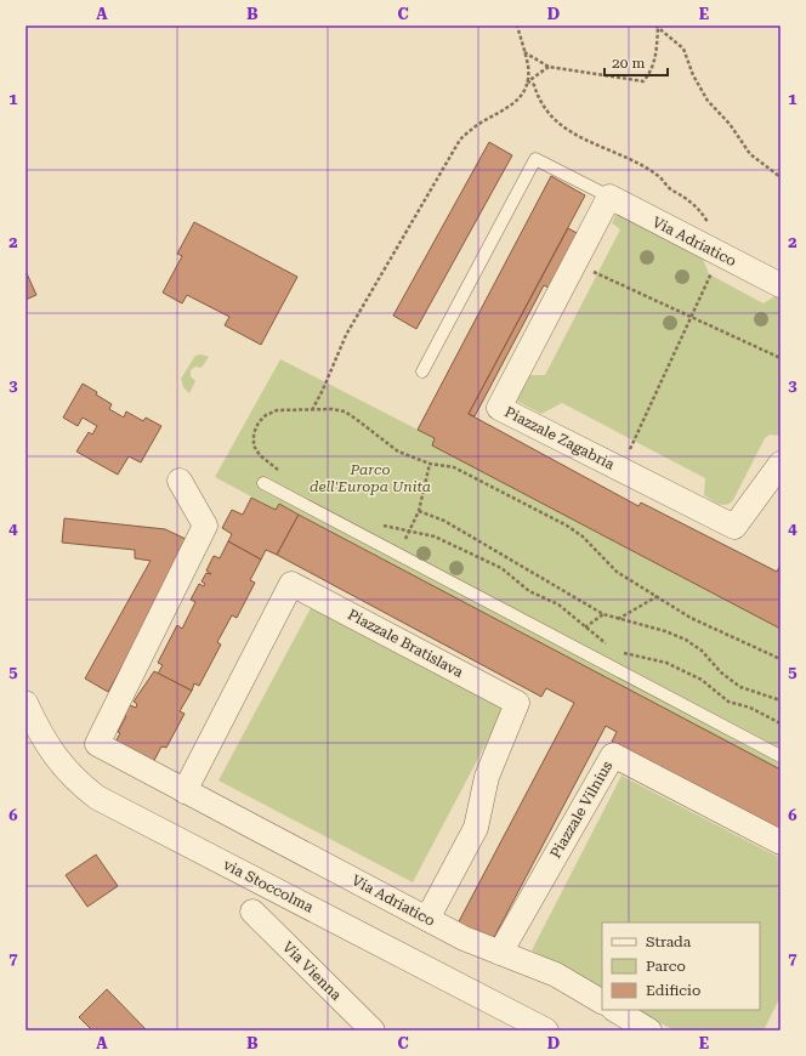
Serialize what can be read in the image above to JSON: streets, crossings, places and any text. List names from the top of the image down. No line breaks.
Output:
{"streets":{"street":["Via Adriatico","Piazzale Zagabria","Piazzale Bratislava","Piazzale Vilnius","via Stoccolma","Via Vienna"]},"crossings":[["Via Adriatico","Piazzale Zagabria"],["Via Adriatico","Piazzale Bratislava"],["Via Adriatico","Piazzale Vilnius"]],"parks":["Parco dell'Europa Unita"],"legend":["Strada","Parco","Edificio"],"scale_bar":"20 m","grid":{"columns":["A","B","C","D","E"],"rows":["1","2","3","4","5","6","7"]}}
